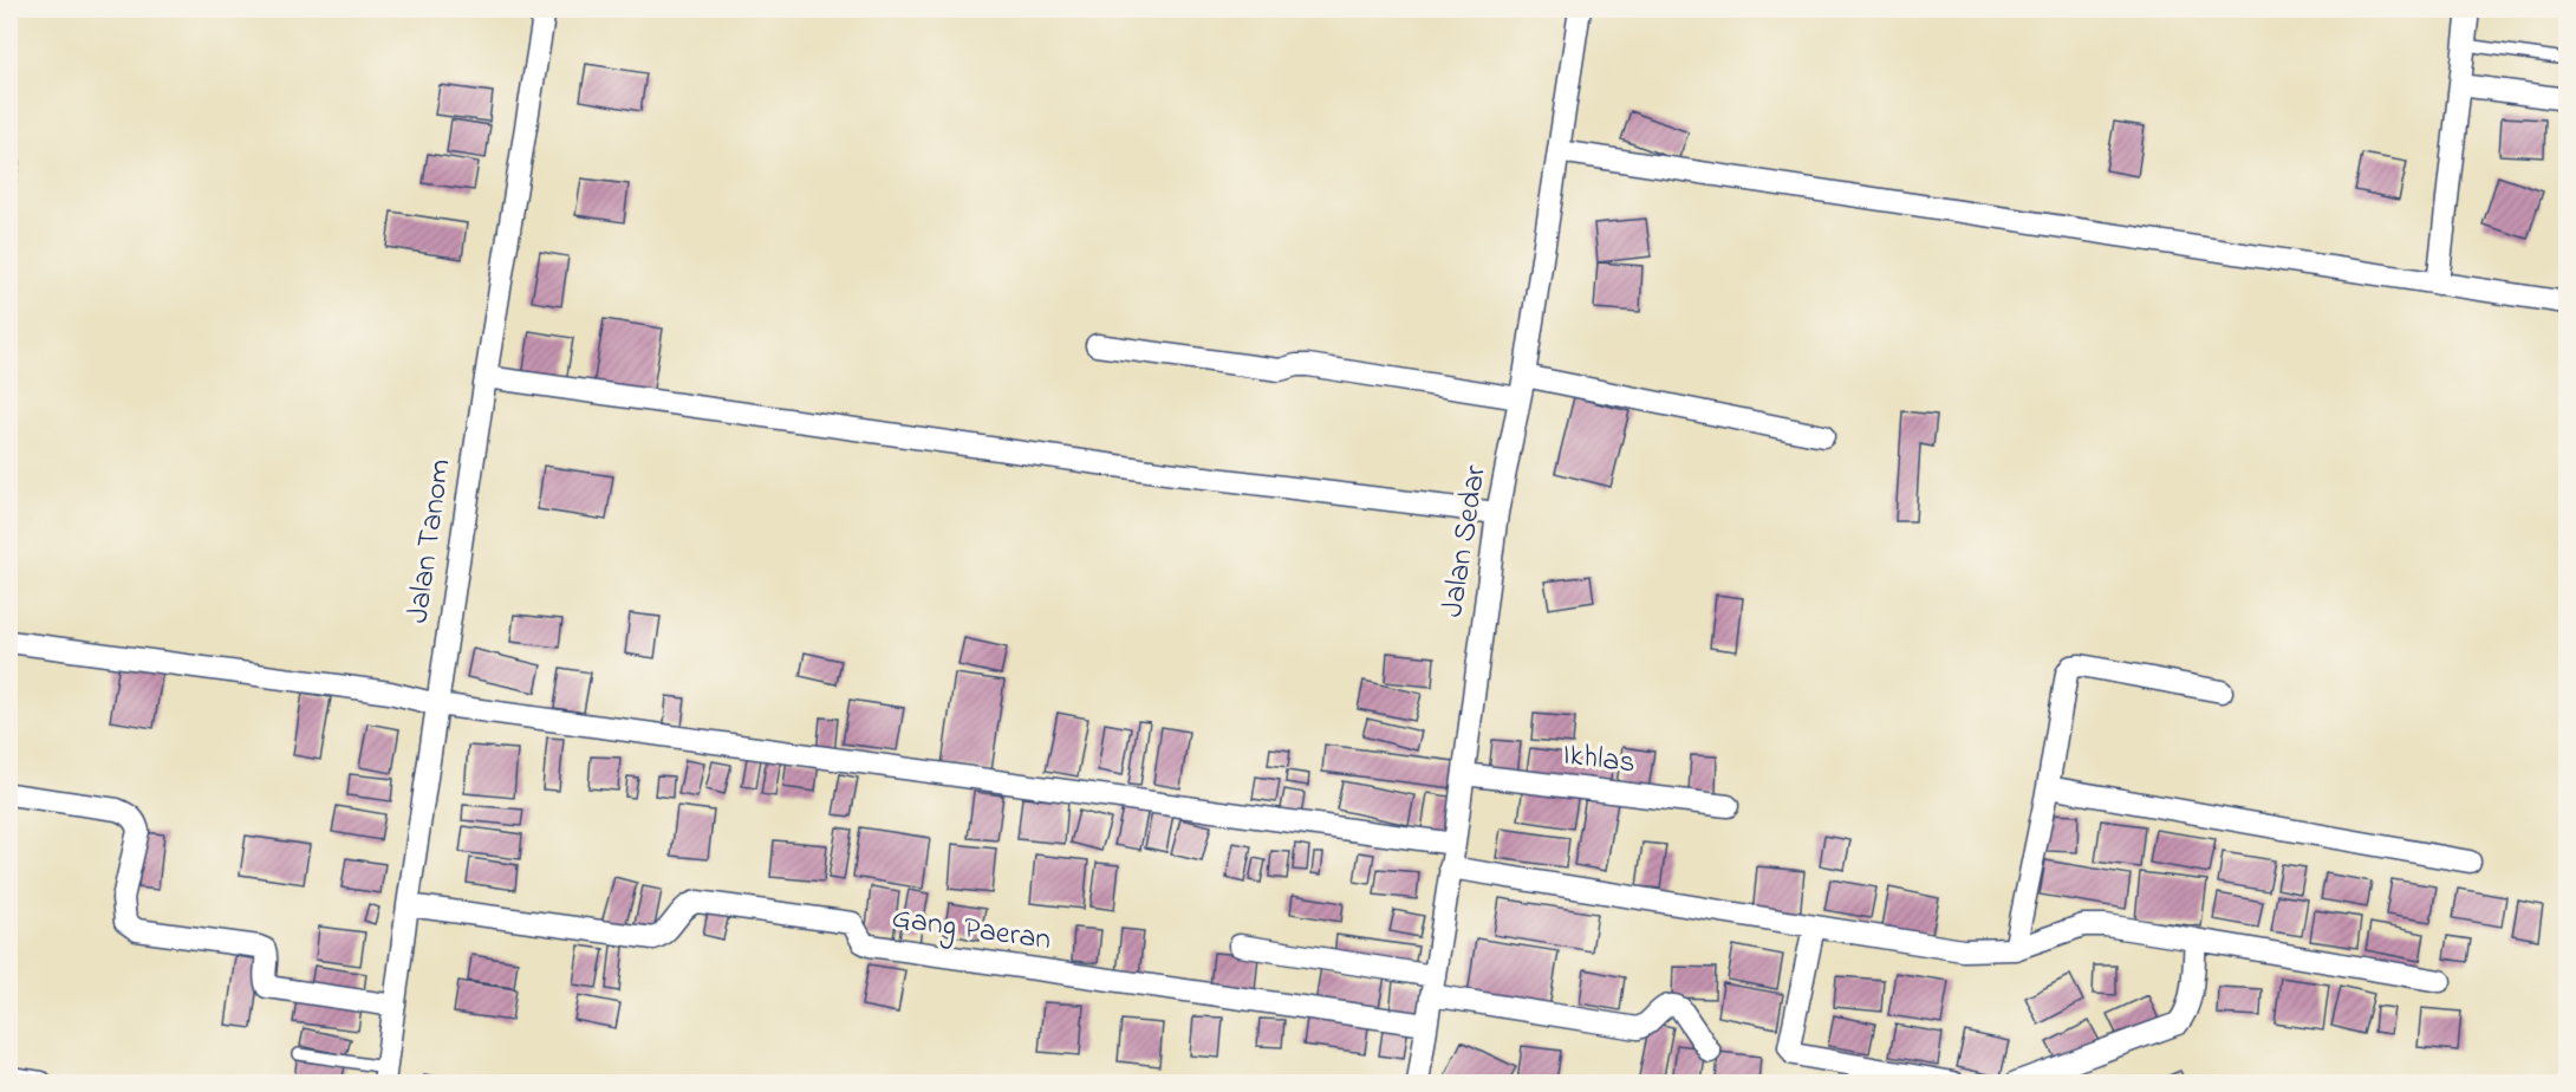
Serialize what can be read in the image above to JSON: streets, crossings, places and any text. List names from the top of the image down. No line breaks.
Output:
{"streets":{"street":["Jalan Tanom","Jalan Sedar","Ikhlas","Gang Paeran"]},"crossings":[["Jalan Tanom","Gang Paeran"],["Jalan Sedar","Ikhlas"],["Jalan Sedar","Gang Paeran"]]}
